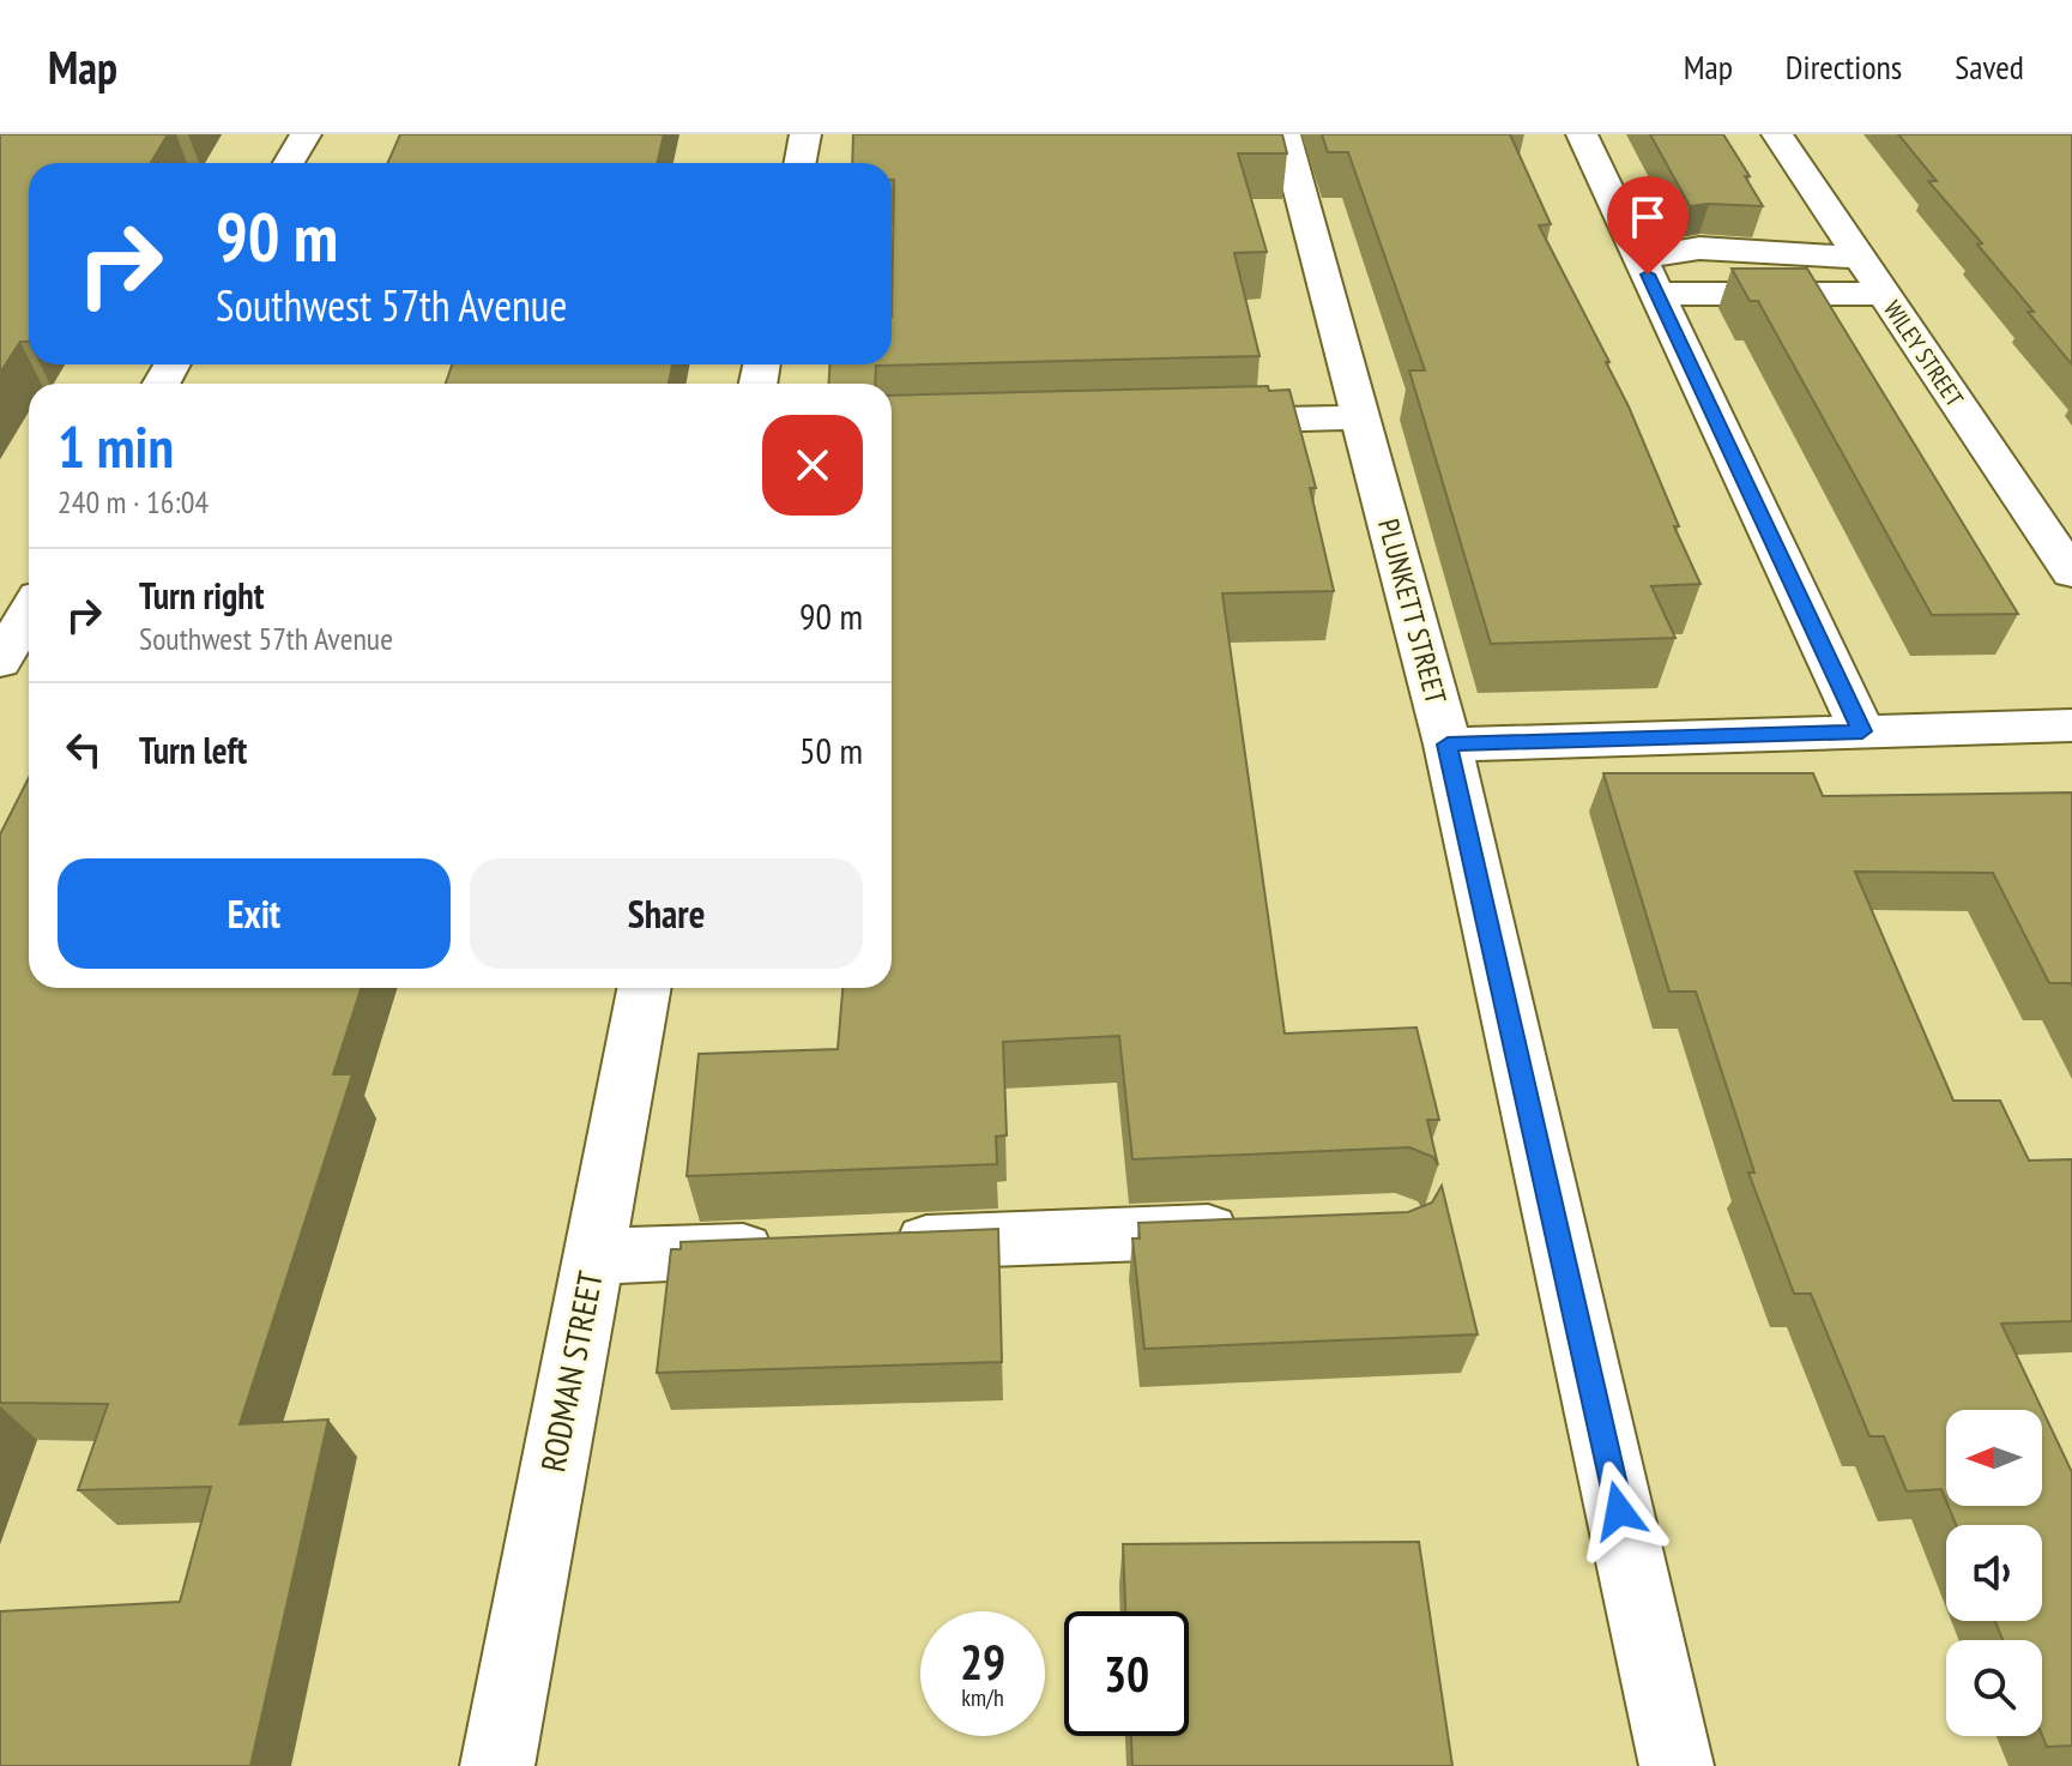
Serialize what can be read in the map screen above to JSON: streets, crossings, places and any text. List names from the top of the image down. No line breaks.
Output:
{"streets":{"street":["WILEY STREET","PLUNKETT STREET","RODMAN STREET"]},"north":"left","page":{"header":"Map","nav":["Map","Directions","Saved"],"turn":["90 m","Southwest 57th Avenue"],"heading":["1 min","240 m · 16:04"],"list":[{"name":"Turn right","note":"Southwest 57th Avenue","value":"90 m"},{"name":"Turn left","value":"50 m"}],"buttons":["Exit","Share"],"speed":"29 km/h","limit":"30"}}
